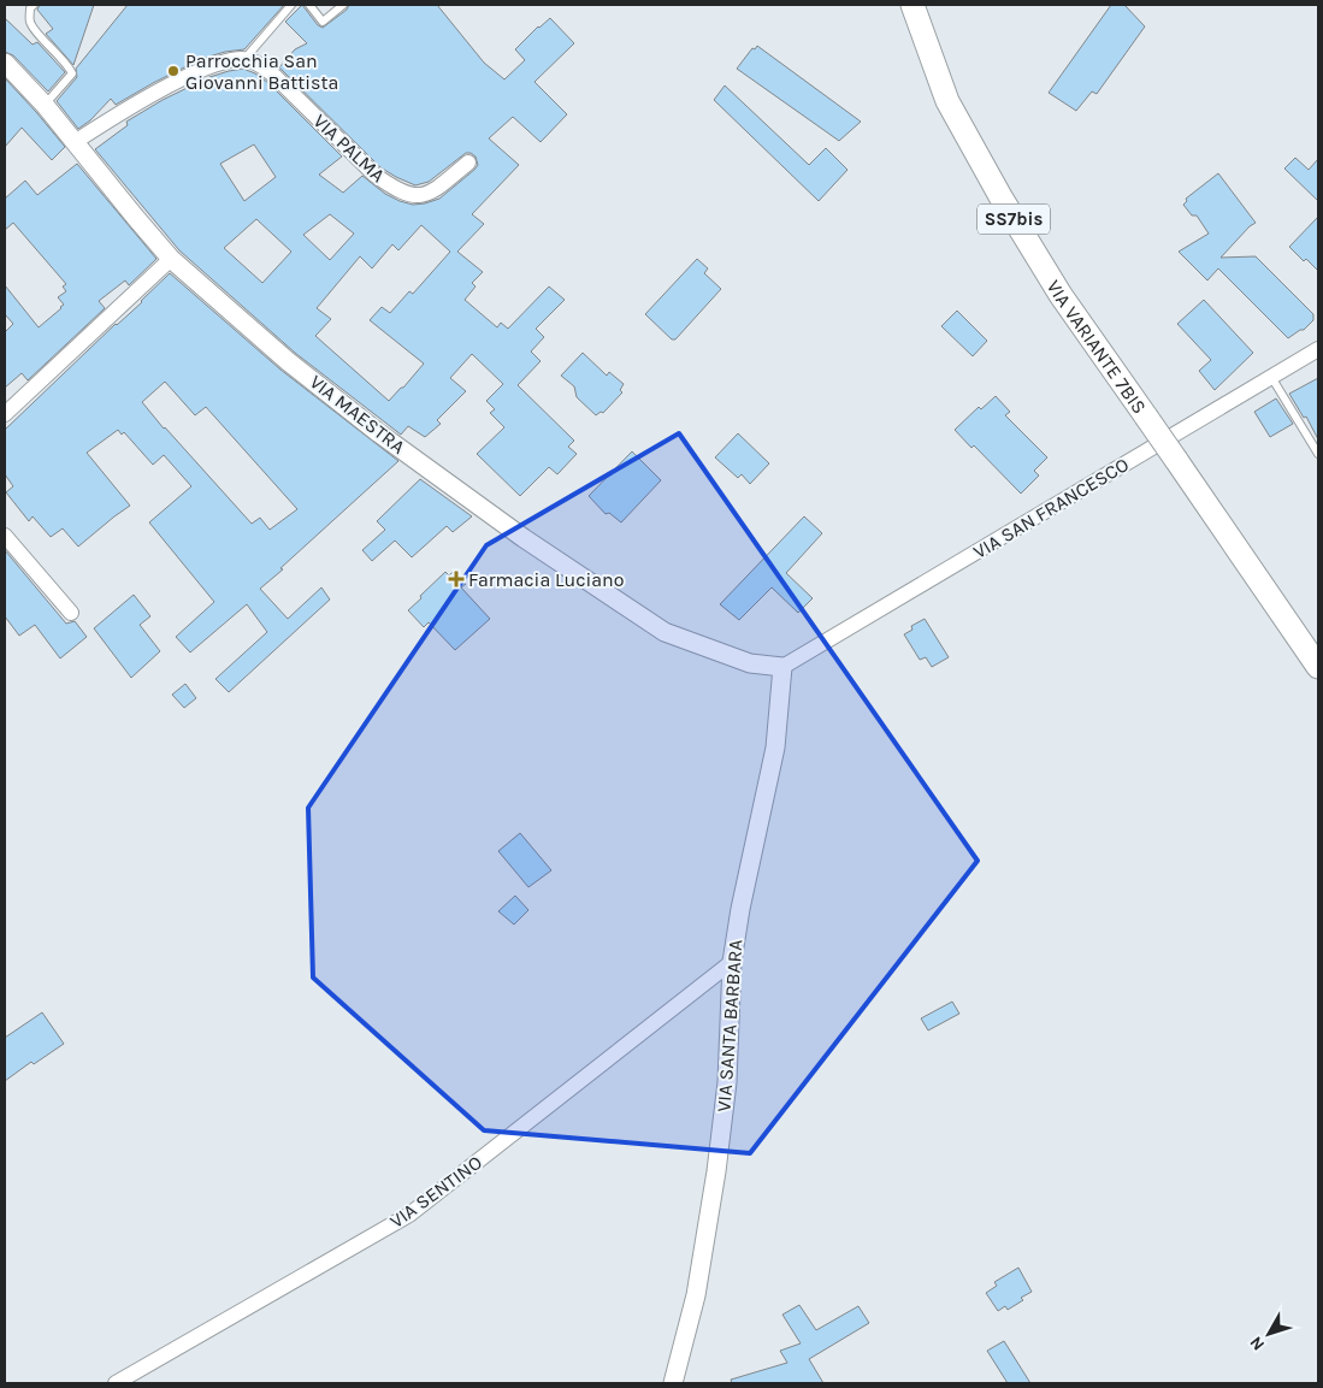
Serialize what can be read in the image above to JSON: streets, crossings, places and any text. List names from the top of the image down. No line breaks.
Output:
{"streets":{"main road":["SS7bis","VIA VARIANTE 7BIS"],"street":["VIA PALMA","VIA MAESTRA","VIA SAN FRANCESCO","VIA SANTA BARBARA","VIA SENTINO"]},"crossings":[["VIA MAESTRA","VIA SAN FRANCESCO"],["VIA MAESTRA","VIA SANTA BARBARA"],["VIA SAN FRANCESCO","VIA SANTA BARBARA"],["VIA SANTA BARBARA","VIA SENTINO"]],"places":{"other":["Parrocchia San Giovanni Battista"],"health":["Farmacia Luciano"]},"north":"bottom left"}
